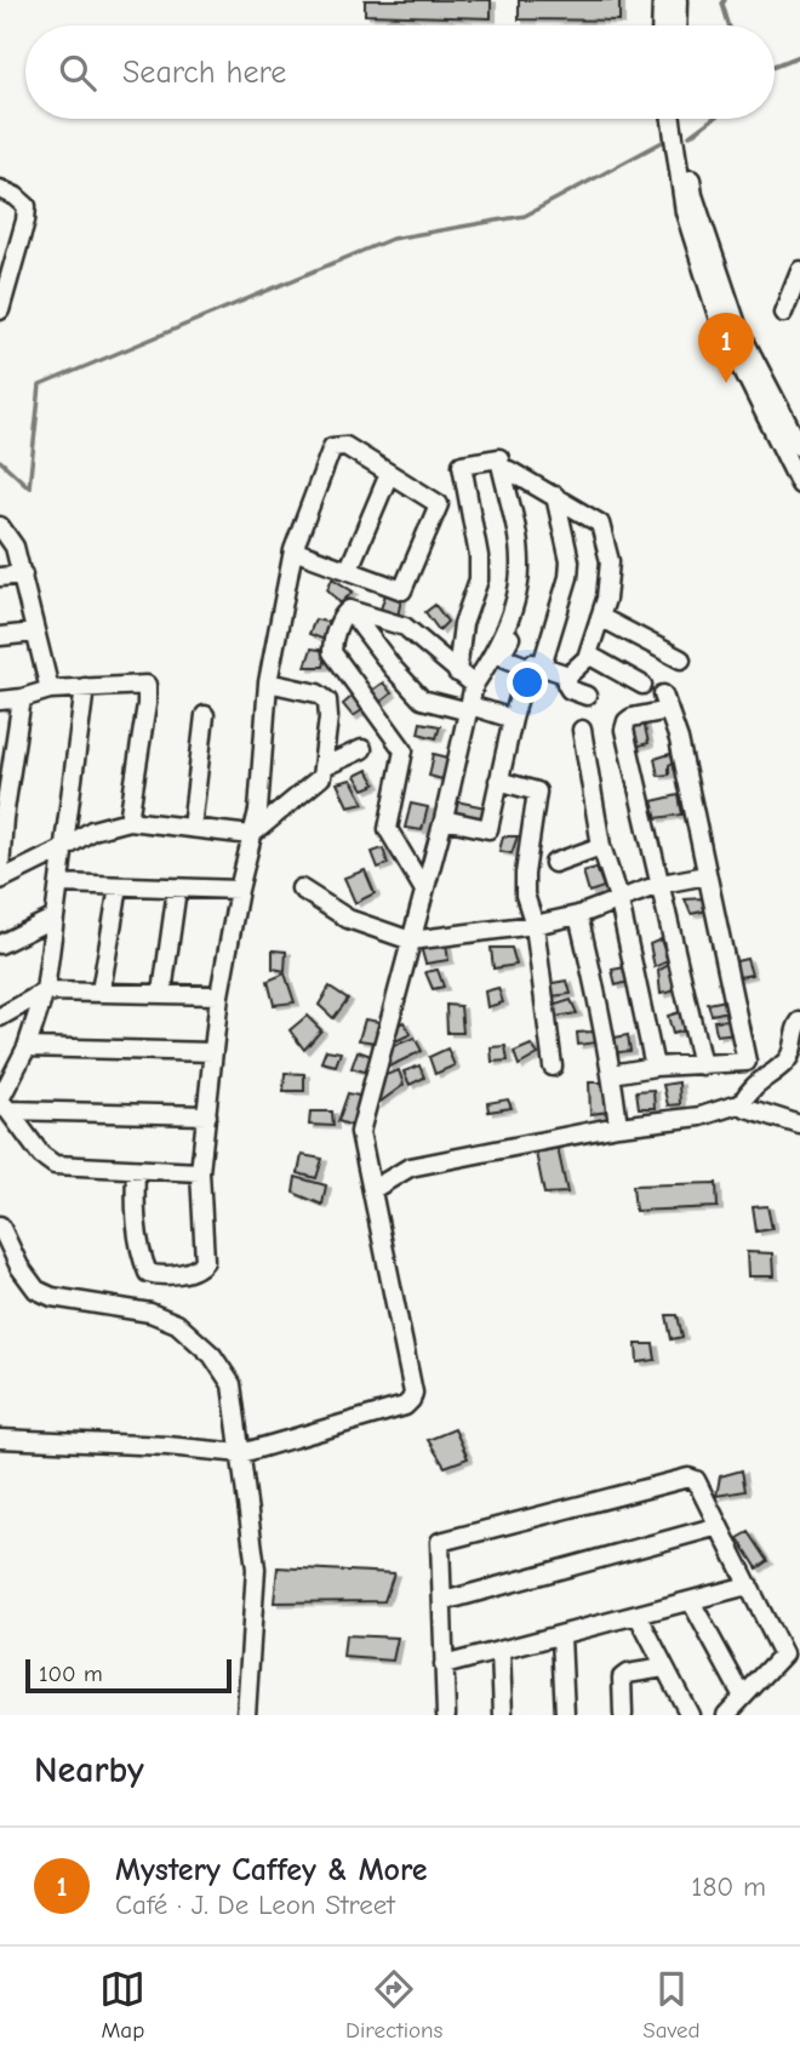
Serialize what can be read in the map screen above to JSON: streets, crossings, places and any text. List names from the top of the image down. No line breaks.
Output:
{"scale_bar":"100 m","page":{"search":"Search here","pins":"1","scale":"100 m","heading":"Nearby","list":[{"mark":"1","name":"Mystery Caffey & More","note":"Café · J. De Leon Street","value":"180 m"}],"nav":["Map","Directions","Saved"]}}
